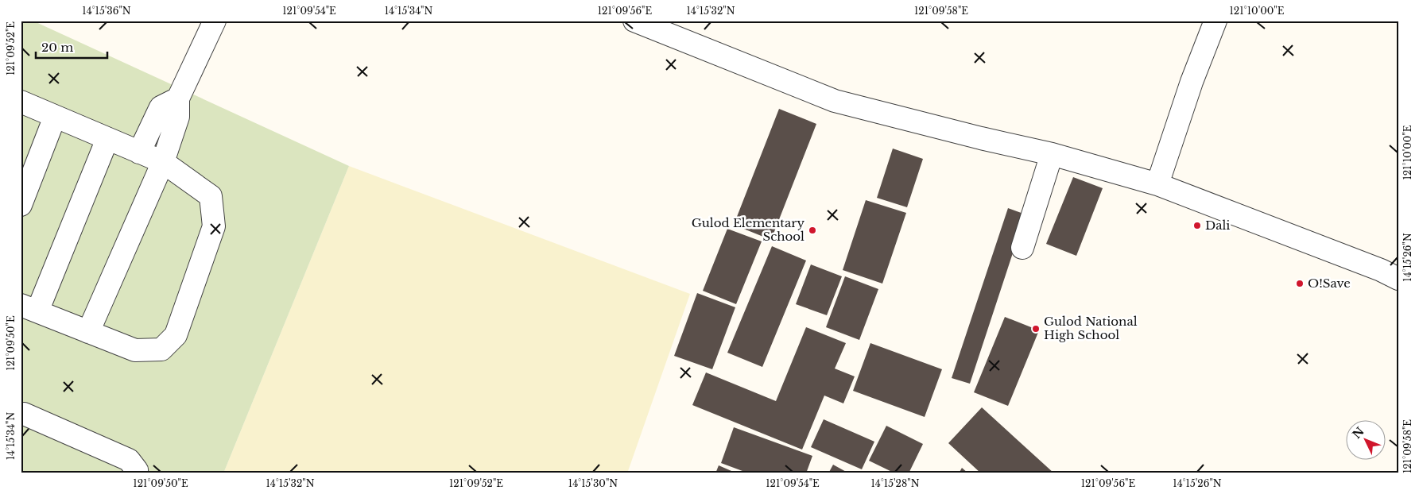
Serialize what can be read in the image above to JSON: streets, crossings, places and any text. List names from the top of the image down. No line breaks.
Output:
{"places":["Dali","Gulod Elementary School","O!Save","Gulod National High School"],"scale_bar":"20 m","north":"top left","coordinates":["14°15'36\"N","121°09'54\"E","14°15'34\"N","121°09'56\"E","14°15'32\"N","121°09'58\"E","121°10'00\"E","121°09'52\"E","14°15'26\"N","121°09'50\"E","14°15'30\"N","14°15'28\"N"]}
